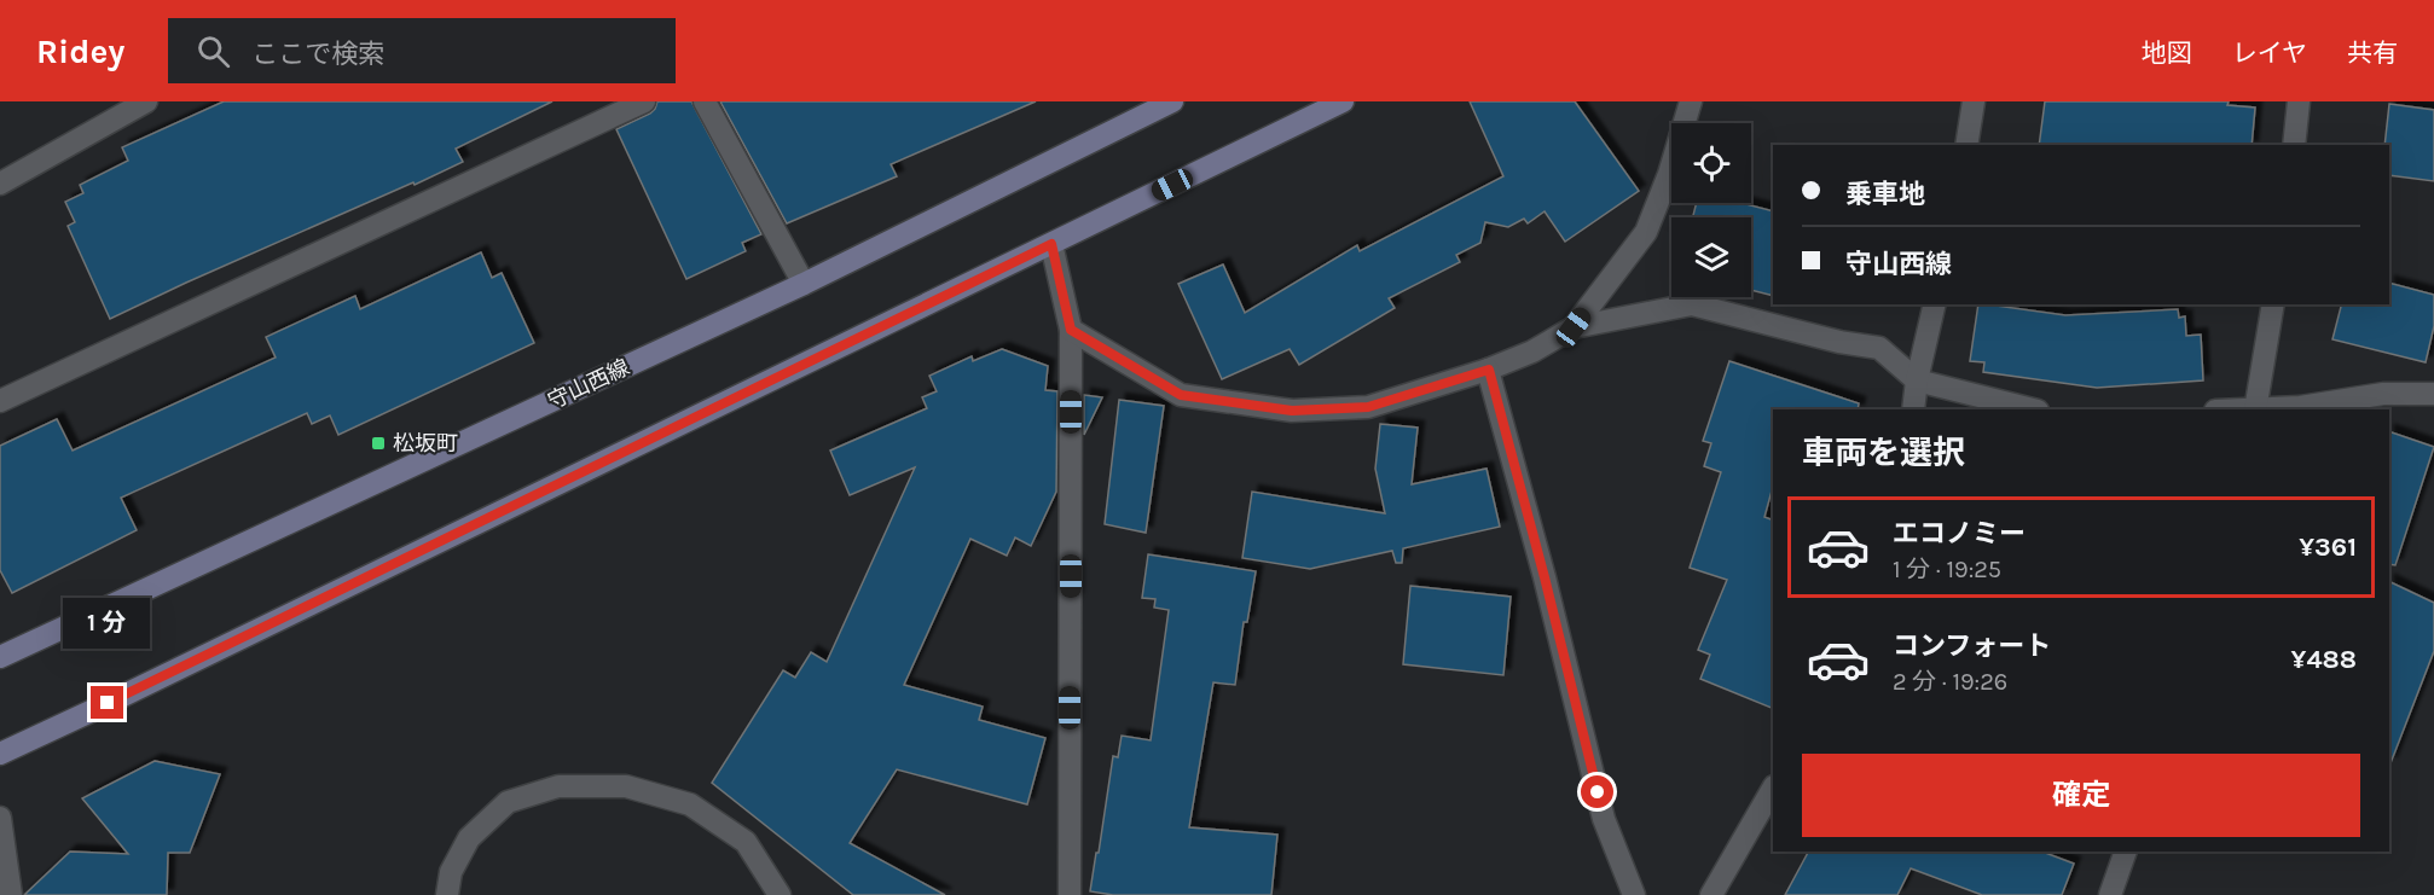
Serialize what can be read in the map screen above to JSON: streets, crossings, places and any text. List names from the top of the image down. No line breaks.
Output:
{"streets":{"main road":["守山西線"]},"places":{"transit":["松坂町"]},"page":{"header":"Ridey","search":"ここで検索","nav":["地図","レイヤ","共有"],"banner":["乗車地","守山西線"],"heading":"車両を選択","list":[{"name":"エコノミー","note":"1 分 · 19:25","value":"¥361"},{"name":"コンフォート","note":"2 分 · 19:26","value":"¥488"}],"bubble":"1 分","buttons":"確定"}}
